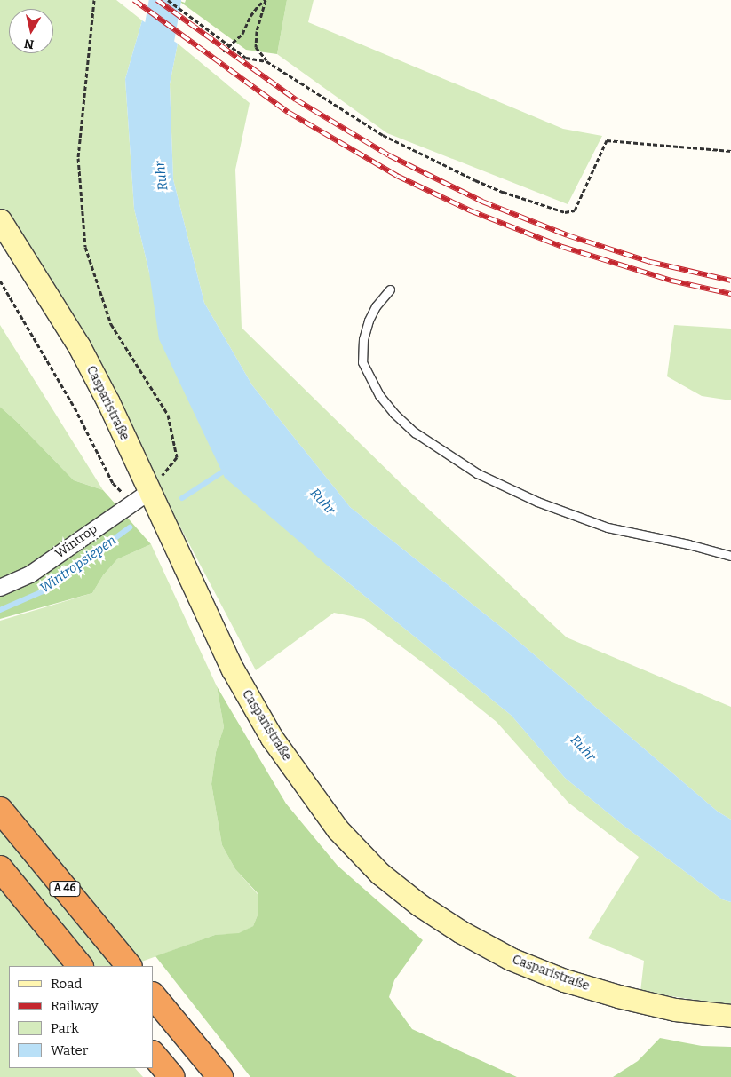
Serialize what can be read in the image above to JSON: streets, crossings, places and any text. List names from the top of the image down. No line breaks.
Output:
{"streets":{"highway":["A 46"],"main road":["Casparistraße"],"street":["Wintrop"]},"crossings":[["Casparistraße","Wintrop"]],"water":["Ruhr","Wintropsiepen"],"legend":["Road","Railway","Park","Water"],"north":"bottom"}
